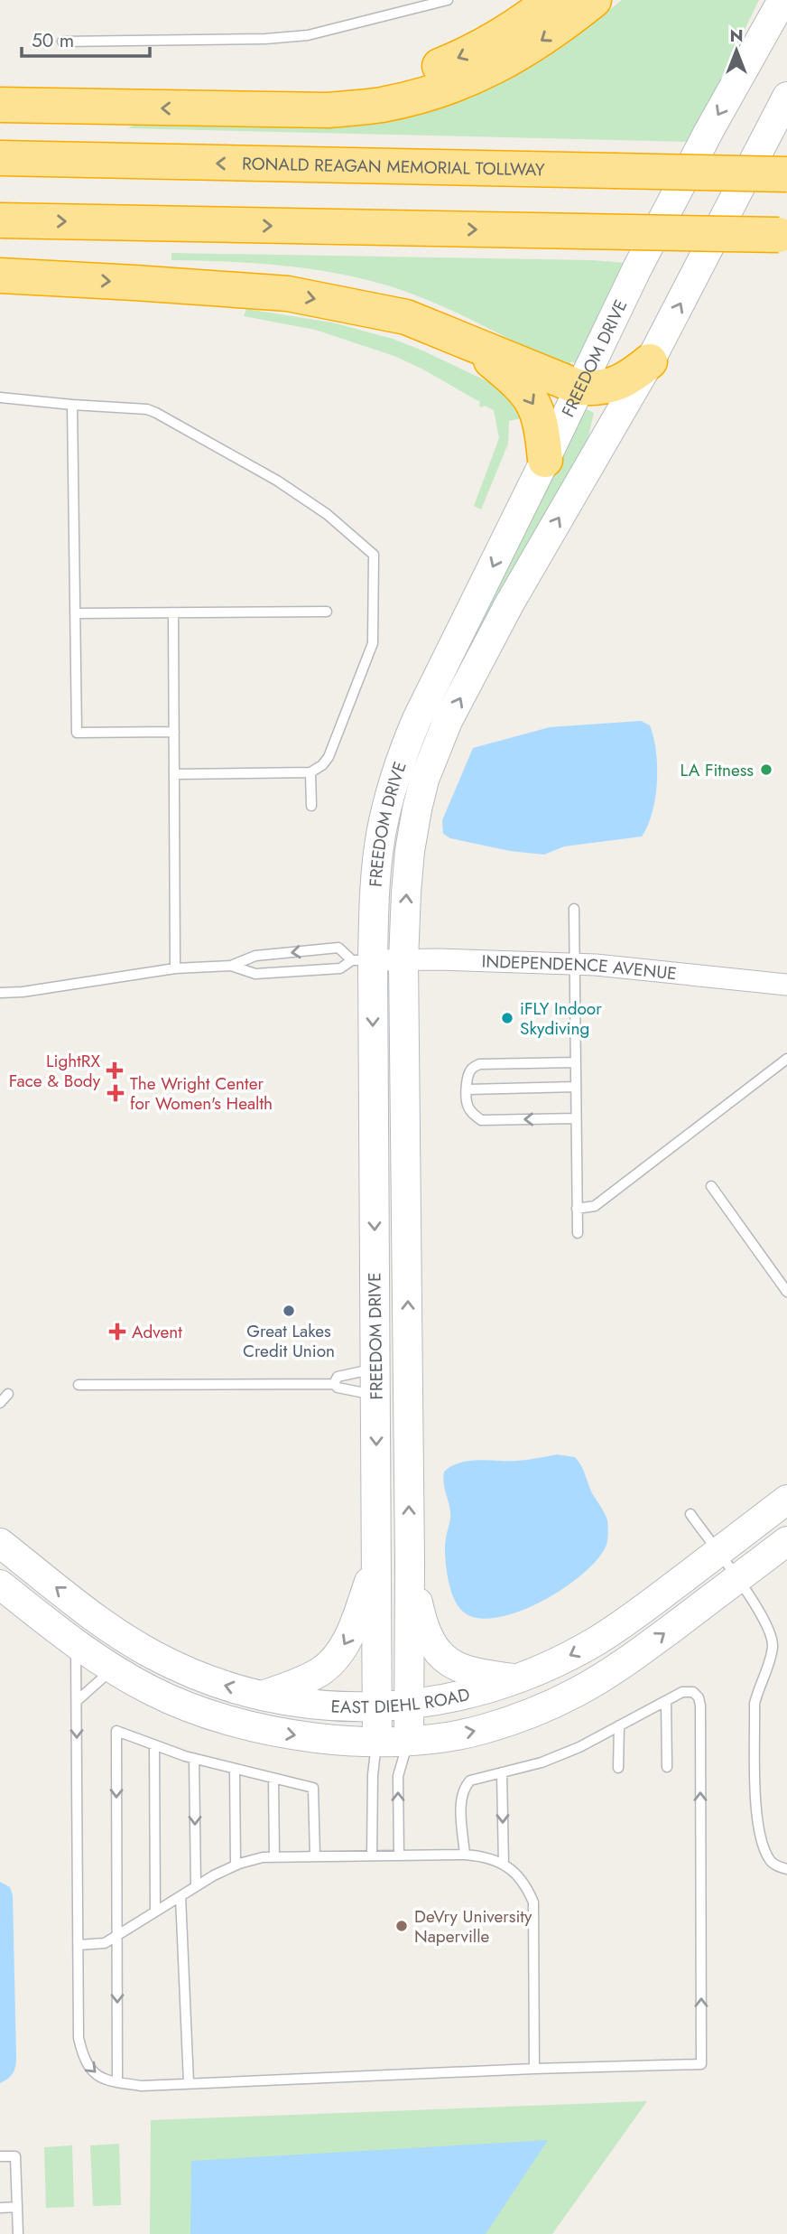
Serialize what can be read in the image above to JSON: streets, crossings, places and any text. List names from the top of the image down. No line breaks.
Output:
{"streets":{"highway":["RONALD REAGAN MEMORIAL TOLLWAY"],"street":["FREEDOM DRIVE","INDEPENDENCE AVENUE","EAST DIEHL ROAD"]},"crossings":[["FREEDOM DRIVE","INDEPENDENCE AVENUE"],["FREEDOM DRIVE","EAST DIEHL ROAD"]],"places":{"other":["LA Fitness","iFLY Indoor Skydiving","Great Lakes Credit Union","DeVry University Naperville"],"health":["LightRX Face & Body","The Wright Center for Women's Health","Advent"]},"scale_bar":"50 m","north":"top"}
